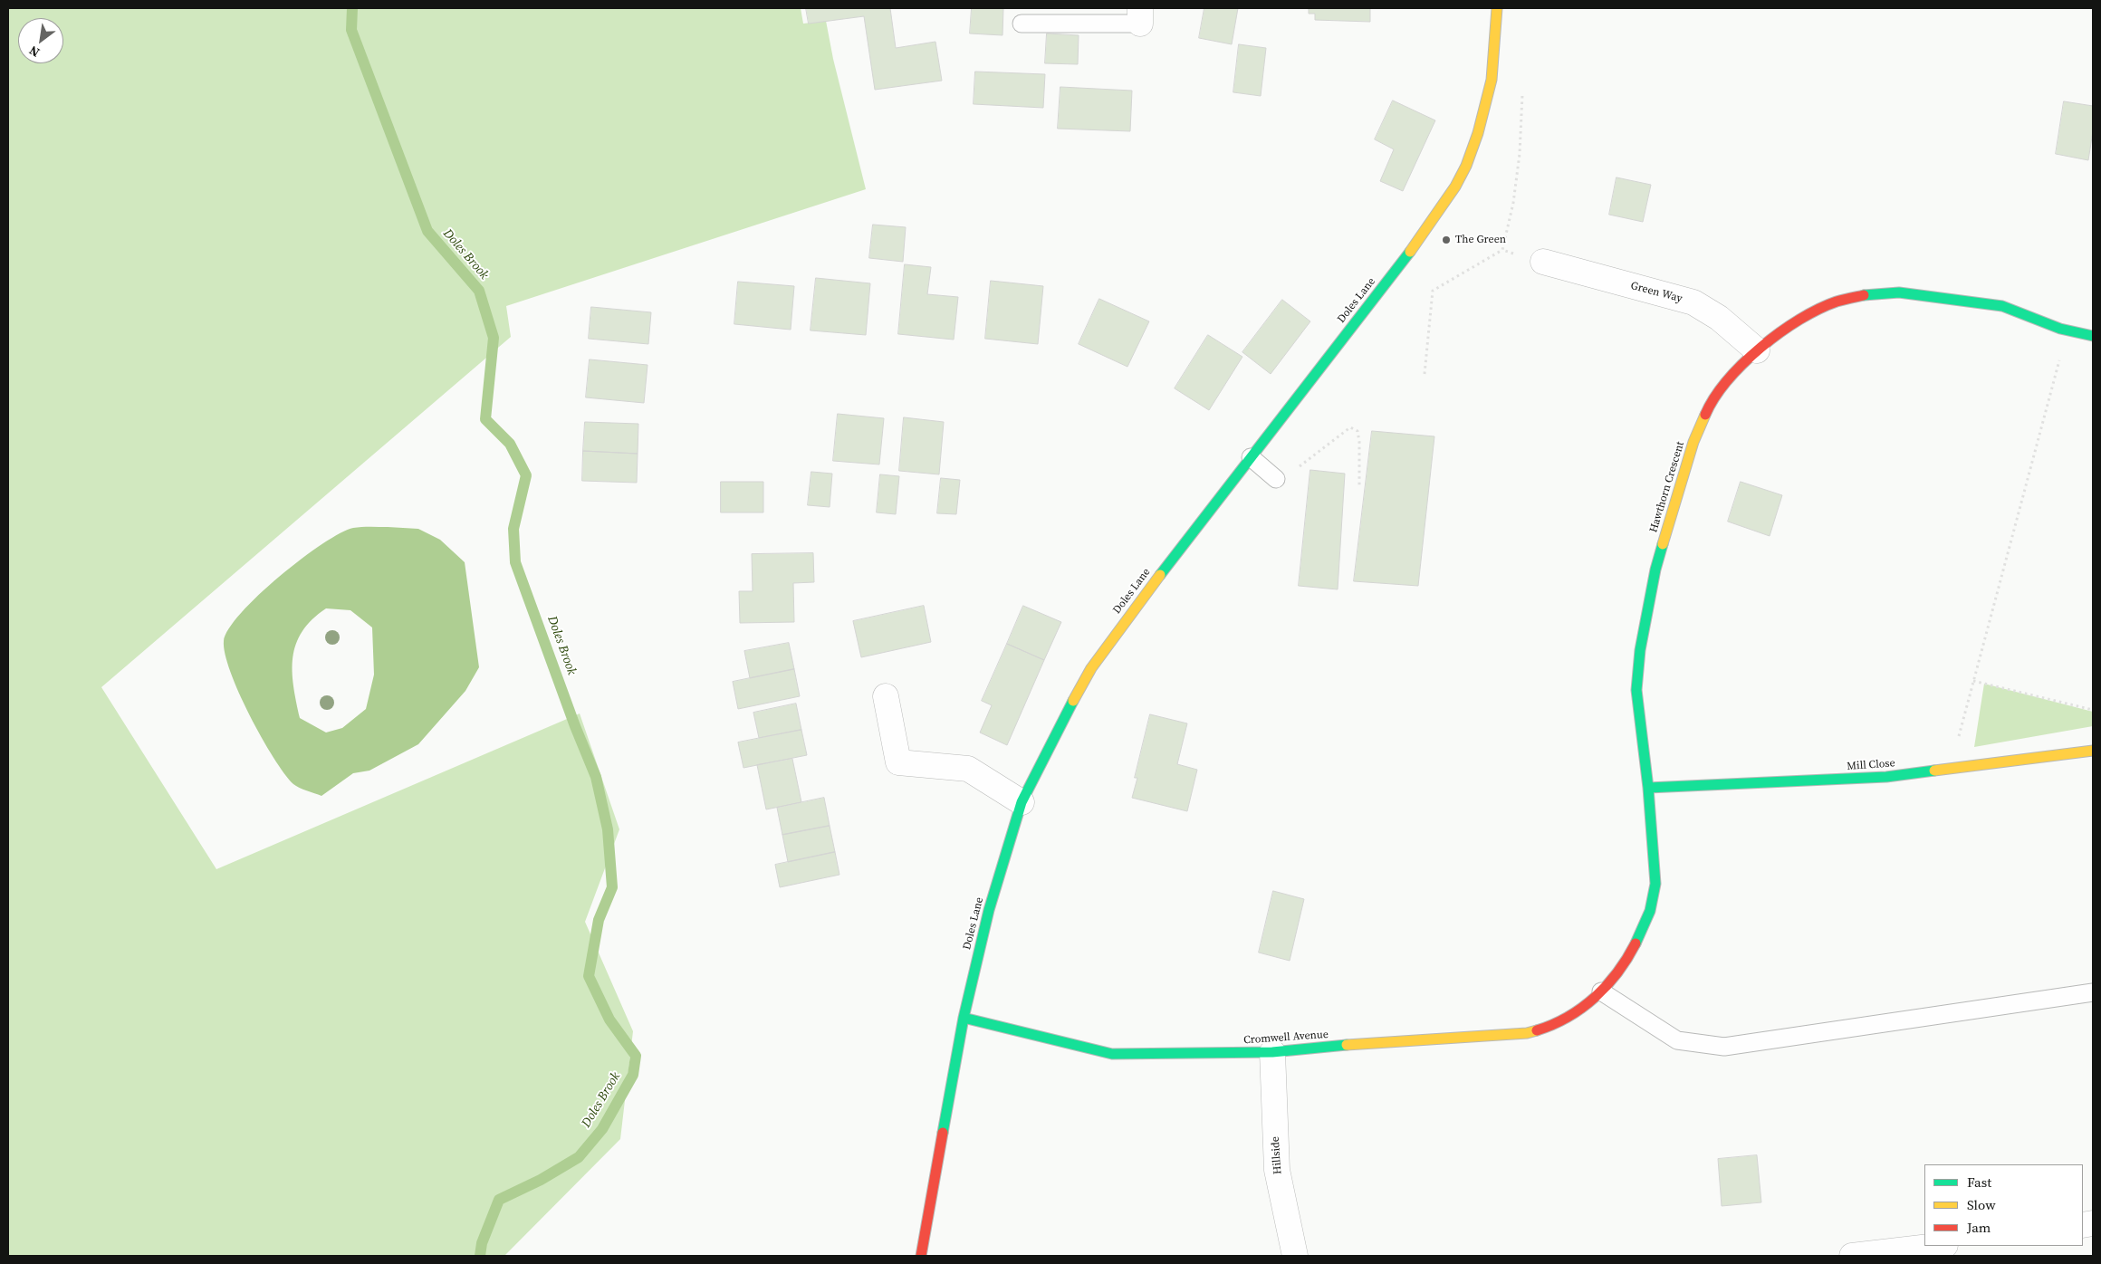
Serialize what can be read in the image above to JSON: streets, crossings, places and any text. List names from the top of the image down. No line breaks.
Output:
{"streets":{"street":["Green Way","Doles Lane","Hawthorn Crescent","Mill Close","Cromwell Avenue","Hillside"]},"crossings":[["Green Way","Hawthorn Crescent"],["Doles Lane","Cromwell Avenue"],["Hawthorn Crescent","Mill Close"],["Hawthorn Crescent","Cromwell Avenue"],["Cromwell Avenue","Hillside"]],"water":["Doles Brook"],"places":["The Green"],"legend":["Fast","Slow","Jam"],"north":"bottom left"}
